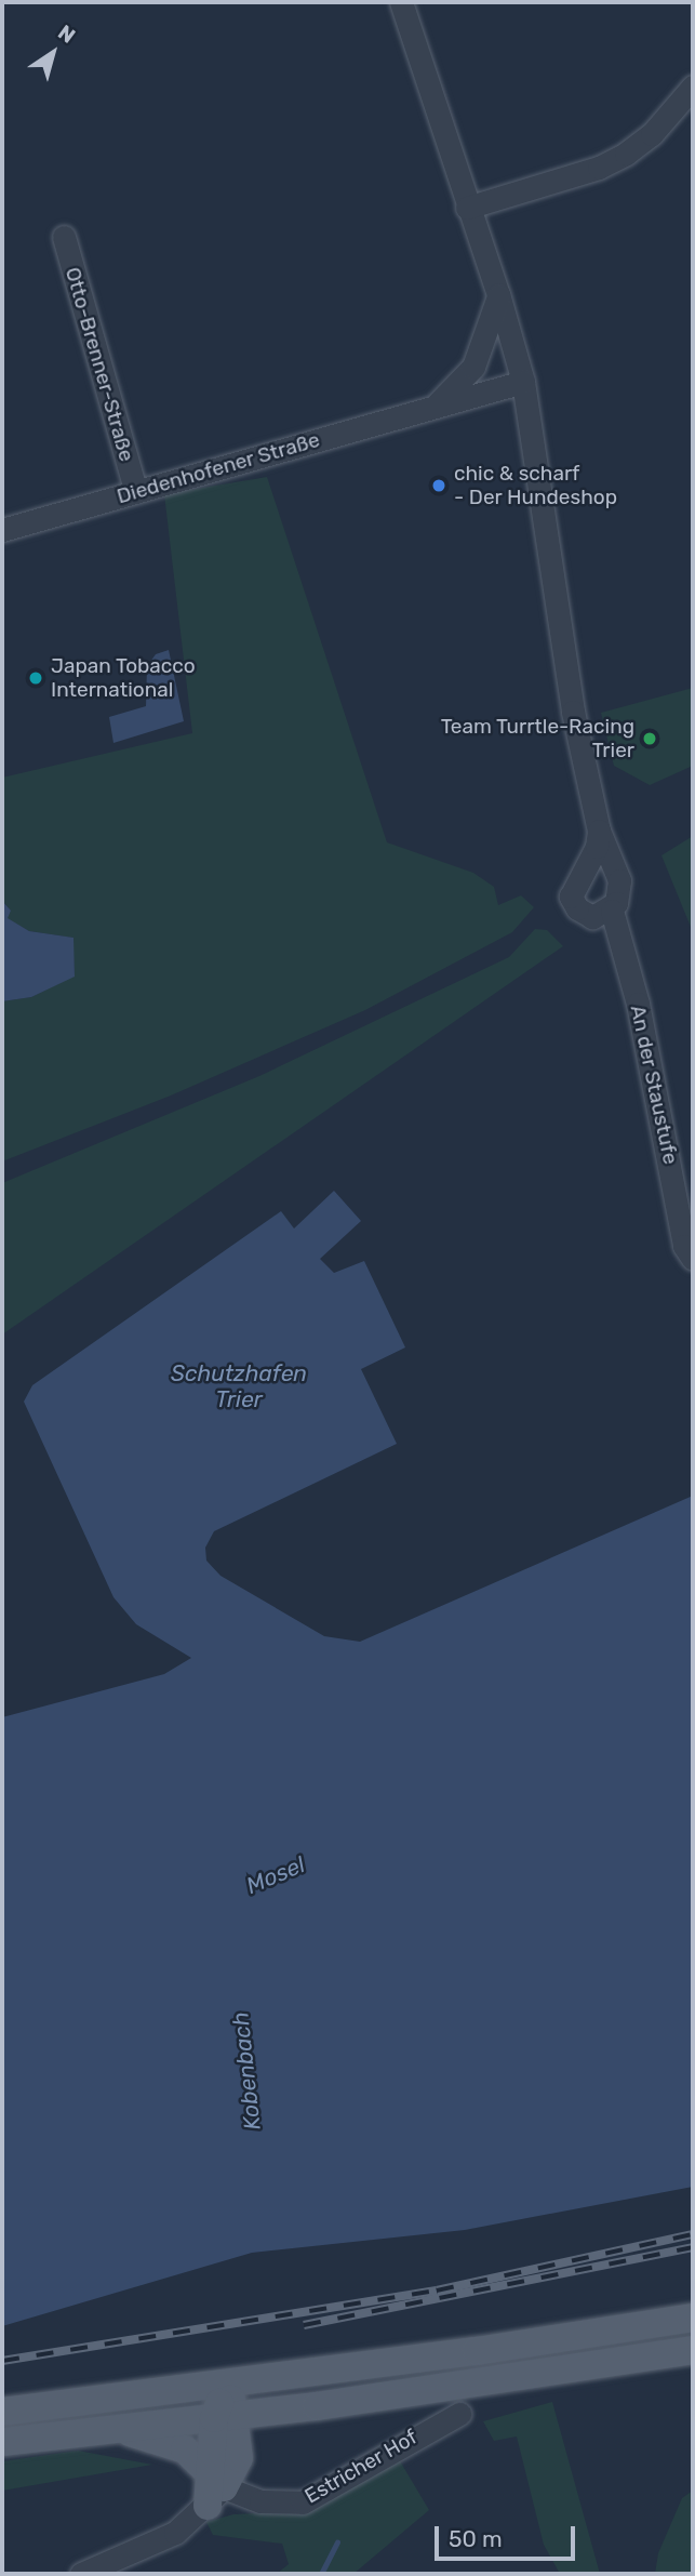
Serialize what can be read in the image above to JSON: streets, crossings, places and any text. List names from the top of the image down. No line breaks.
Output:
{"streets":{"street":["Otto-Brenner-Straße","Diedenhofener Straße","An der Staustufe","Estricher Hof"]},"crossings":[["Otto-Brenner-Straße","Diedenhofener Straße"]],"water":["Schutzhafen Trier","Mosel","Kobenbach"],"places":["chic & scharf - Der Hundeshop","Japan Tobacco International","Team Turrtle-Racing Trier"],"scale_bar":"50 m","north":"top right"}
